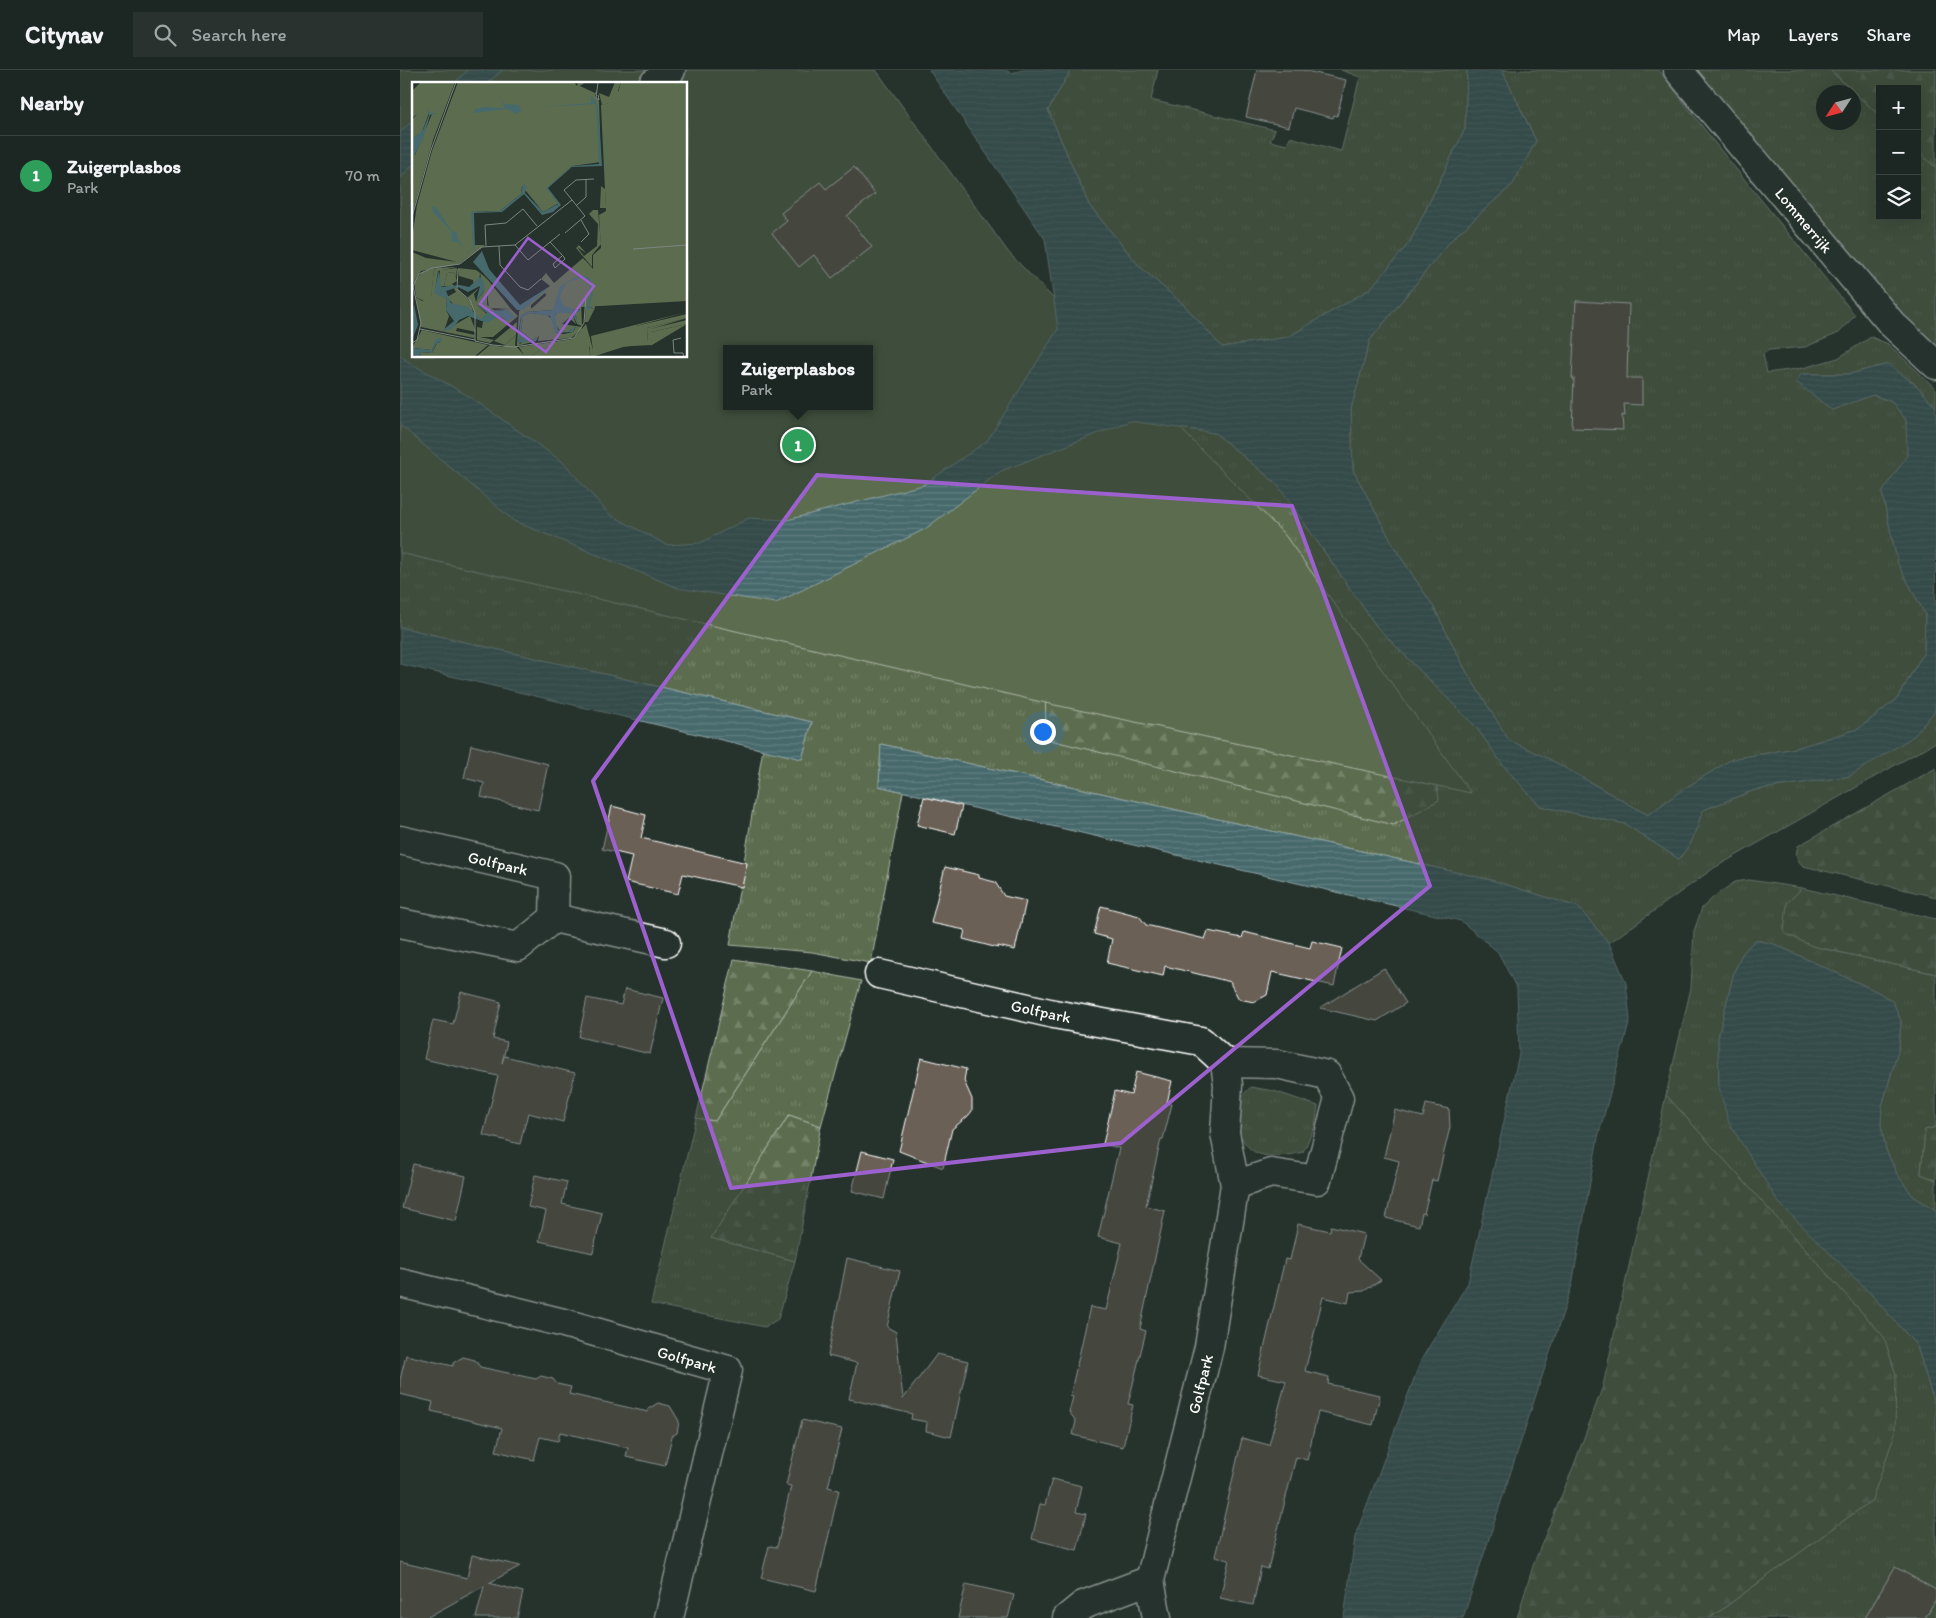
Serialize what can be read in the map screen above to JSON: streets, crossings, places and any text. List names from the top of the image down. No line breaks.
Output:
{"streets":{"street":["Lommerrijk","Golfpark"]},"north":"bottom left","page":{"header":"Citynav","search":"Search here","nav":["Map","Layers","Share"],"heading":"Nearby","map_buttons":["+","−"],"list":[{"mark":"1","name":"Zuigerplasbos","note":"Park","value":"70 m"}],"popup":["Zuigerplasbos","Park"],"pins":"1"}}
